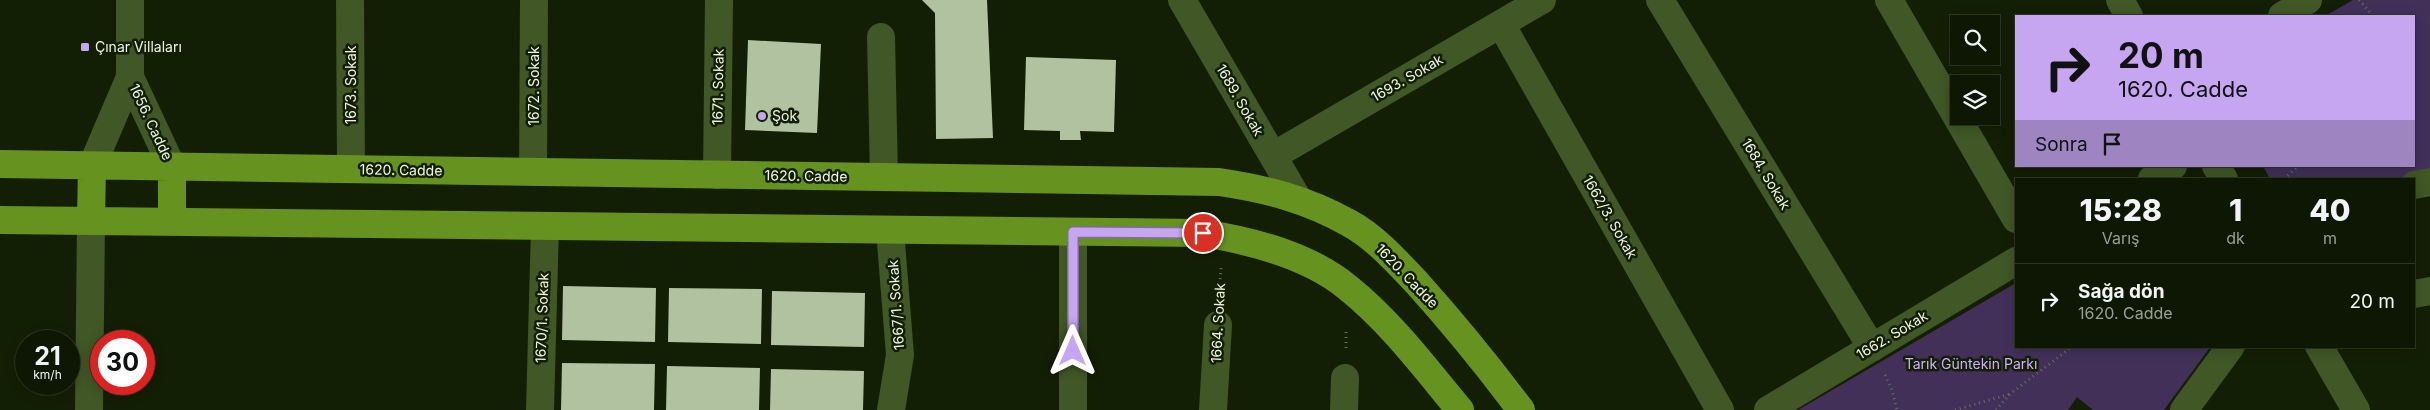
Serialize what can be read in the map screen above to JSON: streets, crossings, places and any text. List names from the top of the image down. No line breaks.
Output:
{"streets":{"main road":["1620. Cadde"],"street":["1693. Sokak","1673. Sokak","1672. Sokak","1671. Sokak","1689. Sokak","1656. Cadde","1684. Sokak","1662/3. Sokak","1667/1. Sokak","1670/1. Sokak","1664. Sokak","1662. Sokak"]},"crossings":[["1693. Sokak","1689. Sokak"],["1693. Sokak","1662/3. Sokak"],["1673. Sokak","1620. Cadde"],["1672. Sokak","1620. Cadde"],["1671. Sokak","1620. Cadde"],["1689. Sokak","1620. Cadde"],["1656. Cadde","1620. Cadde"],["1684. Sokak","1662. Sokak"]],"parks":["Tarık Güntekin Parkı"],"places":{"transit":["Çınar Villaları"],"other":["Şok"]},"page":{"turn":["20 m","1620. Cadde"],"then":"Sonra","eta":["15:28","Varış","1","dk","40","m"],"list":[{"name":"Sağa dön","note":"1620. Cadde","value":"20 m"}],"speed":"21 km/h","limit":"30"}}
